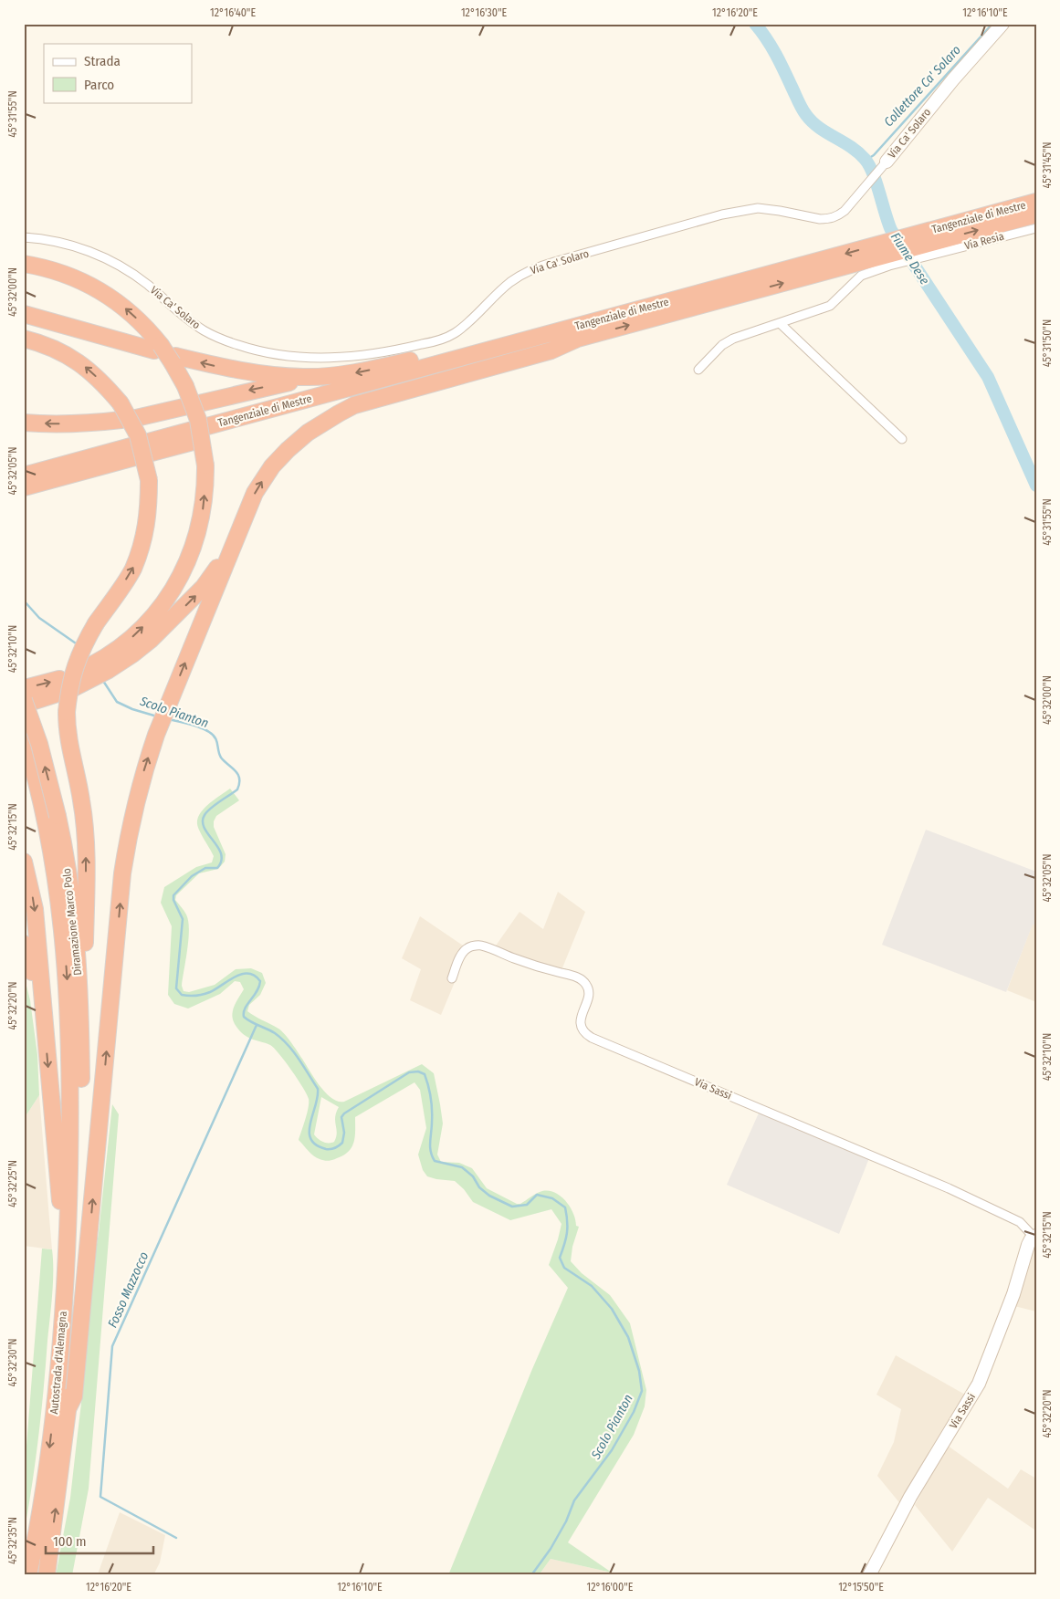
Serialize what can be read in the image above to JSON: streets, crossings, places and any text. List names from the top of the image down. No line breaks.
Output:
{"streets":{"highway":["Tangenziale di Mestre","Diramazione Marco Polo","Autostrada d'Alemagna"],"street":["Via Ca' Solaro","Via Resia","Via Sassi"]},"crossings":[["Tangenziale di Mestre","Via Resia"],["Diramazione Marco Polo","Autostrada d'Alemagna"]],"water":["Collettore Ca' Solaro","Fiume Dese","Scolo Pianton","Fosso Mazzocco"],"legend":["Strada","Parco"],"scale_bar":"100 m","coordinates":["12°16'40\"E","12°16'30\"E","12°16'20\"E","12°16'10\"E","45°31'55\"N","45°31'45\"N","45°32'00\"N","45°31'50\"N","45°32'05\"N","45°32'10\"N","45°32'15\"N","45°32'20\"N","45°32'25\"N","45°32'30\"N","45°32'35\"N","12°16'00\"E","12°15'50\"E"]}
